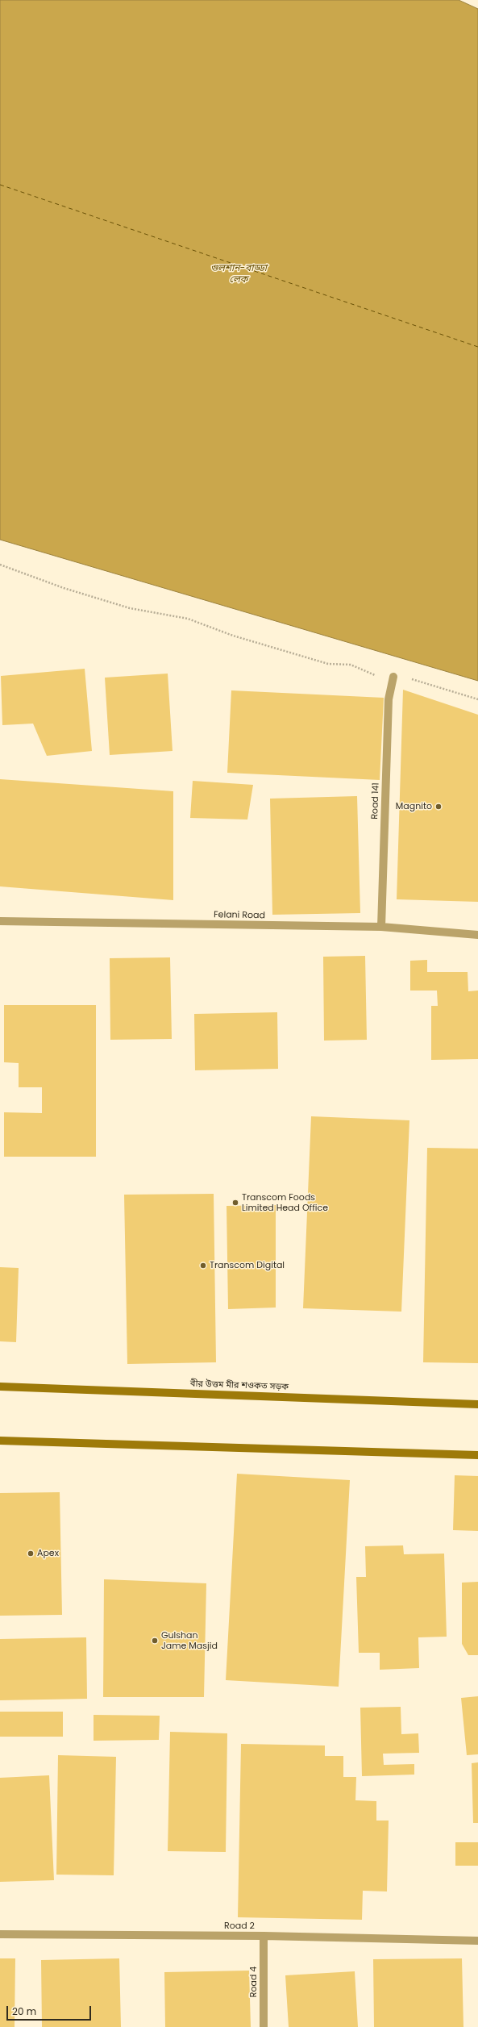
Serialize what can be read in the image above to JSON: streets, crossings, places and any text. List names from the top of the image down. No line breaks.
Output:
{"streets":{"main road":["বীর উত্তম মীর শওকত সড়ক"],"street":["Road 141","Felani Road","Road 2","Road 4"]},"crossings":[["Road 141","Felani Road"],["Road 2","Road 4"]],"water":["গুলশান-বাড্ডা লেক"],"places":["Magnito","Transcom Foods Limited Head Office","Transcom Digital","Apex","Gulshan Jame Masjid"],"scale_bar":"20 m"}
